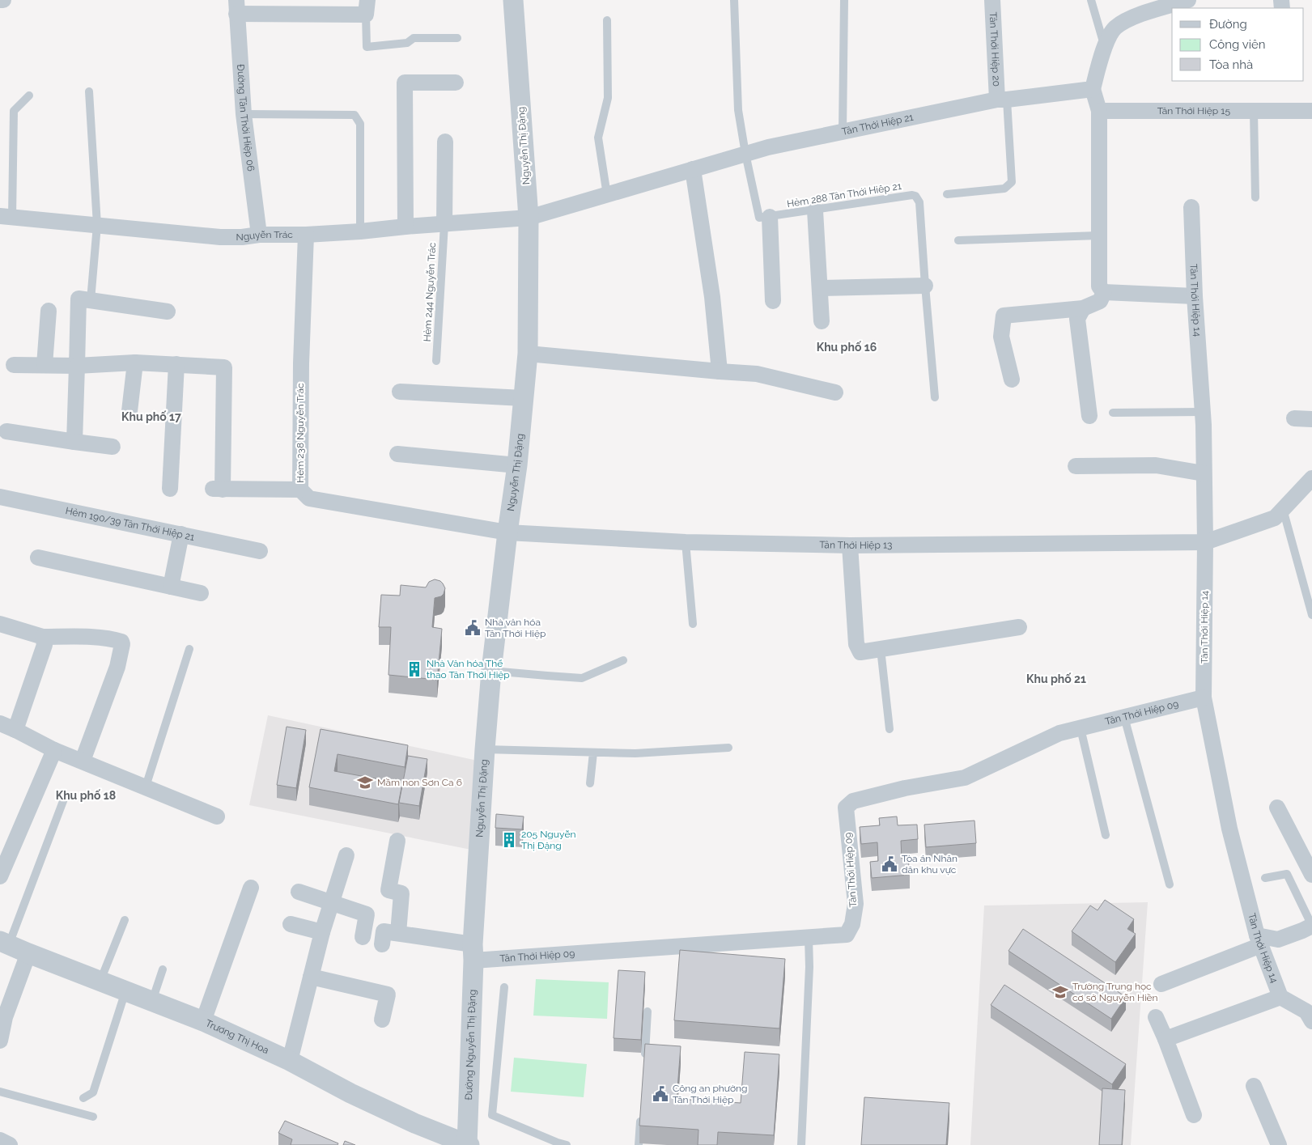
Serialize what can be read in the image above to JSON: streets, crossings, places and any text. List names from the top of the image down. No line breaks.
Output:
{"streets":{"street":["Tân Thới Hiệp 20","Tân Thới Hiệp 15","Đường Tân Thời Hiệp 06","Tân Thới Hiệp 21","Nguyễn Thị Đặng","Nguyễn Trác","Tân Thới Hiệp 14","Hẻm 238 Nguyễn Trác","Hẻm 190/39 Tân Thới Hiệp 21","Tân Thới Hiệp 13","Tân Thới Hiệp 09","Trương Thị Hoa","Đường Nguyễn Thị Đặng"],"lane":["Hẻm 288 Tân Thới Hiêp 21","Hẻm 244 Nguyễn Trác"]},"crossings":[["Tân Thới Hiệp 20","Tân Thới Hiệp 21"],["Đường Tân Thời Hiệp 06","Nguyễn Trác"],["Tân Thới Hiệp 21","Nguyễn Thị Đặng"],["Tân Thới Hiệp 21","Nguyễn Trác"],["Nguyễn Thị Đặng","Nguyễn Trác"],["Nguyễn Thị Đặng","Hẻm 238 Nguyễn Trác"],["Nguyễn Thị Đặng","Tân Thới Hiệp 13"],["Nguyễn Thị Đặng","Tân Thới Hiệp 09"],["Nguyễn Thị Đặng","Đường Nguyễn Thị Đặng"],["Nguyễn Trác","Hẻm 244 Nguyễn Trác"],["Nguyễn Trác","Hẻm 238 Nguyễn Trác"],["Tân Thới Hiệp 14","Tân Thới Hiệp 13"],["Tân Thới Hiệp 14","Tân Thới Hiệp 09"],["Hẻm 238 Nguyễn Trác","Tân Thới Hiệp 13"],["Tân Thới Hiệp 09","Đường Nguyễn Thị Đặng"],["Trương Thị Hoa","Đường Nguyễn Thị Đặng"]],"districts":["Khu phố 16","Khu phố 17","Khu phố 21","Khu phố 18"],"places":{"public building":["Nhà văn hóa Tân Thới Hiệp","Tòa án Nhân dân khu vực","Công an phường Tân Thới Hiệp"],"building":["Nhà Văn hóa Thể thao Tân Thới Hiệp","205 Nguyễn Thị Đặng"],"school or university":["Mầm non Sơn Ca 6","Trường Trung học cơ sở Nguyễn Hiền"]},"legend":["Đường","Công viên","Tòa nhà"]}
